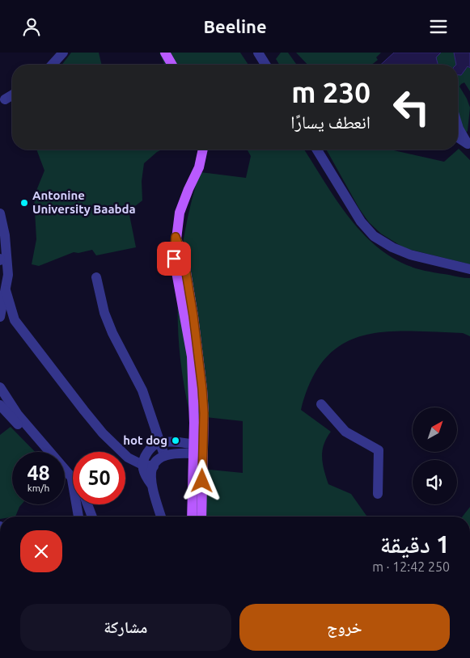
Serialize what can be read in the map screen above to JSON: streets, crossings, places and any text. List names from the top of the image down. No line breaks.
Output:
{"places":["Antonine University Baabda","hot dog"],"north":"top right","page":{"header":"Beeline","turn":["230 m","انعطف يسارًا"],"speed":"48 km/h","limit":"50","heading":["1 دقيقة","250 m · 12:42"],"buttons":["خروج","مشاركة"]}}
